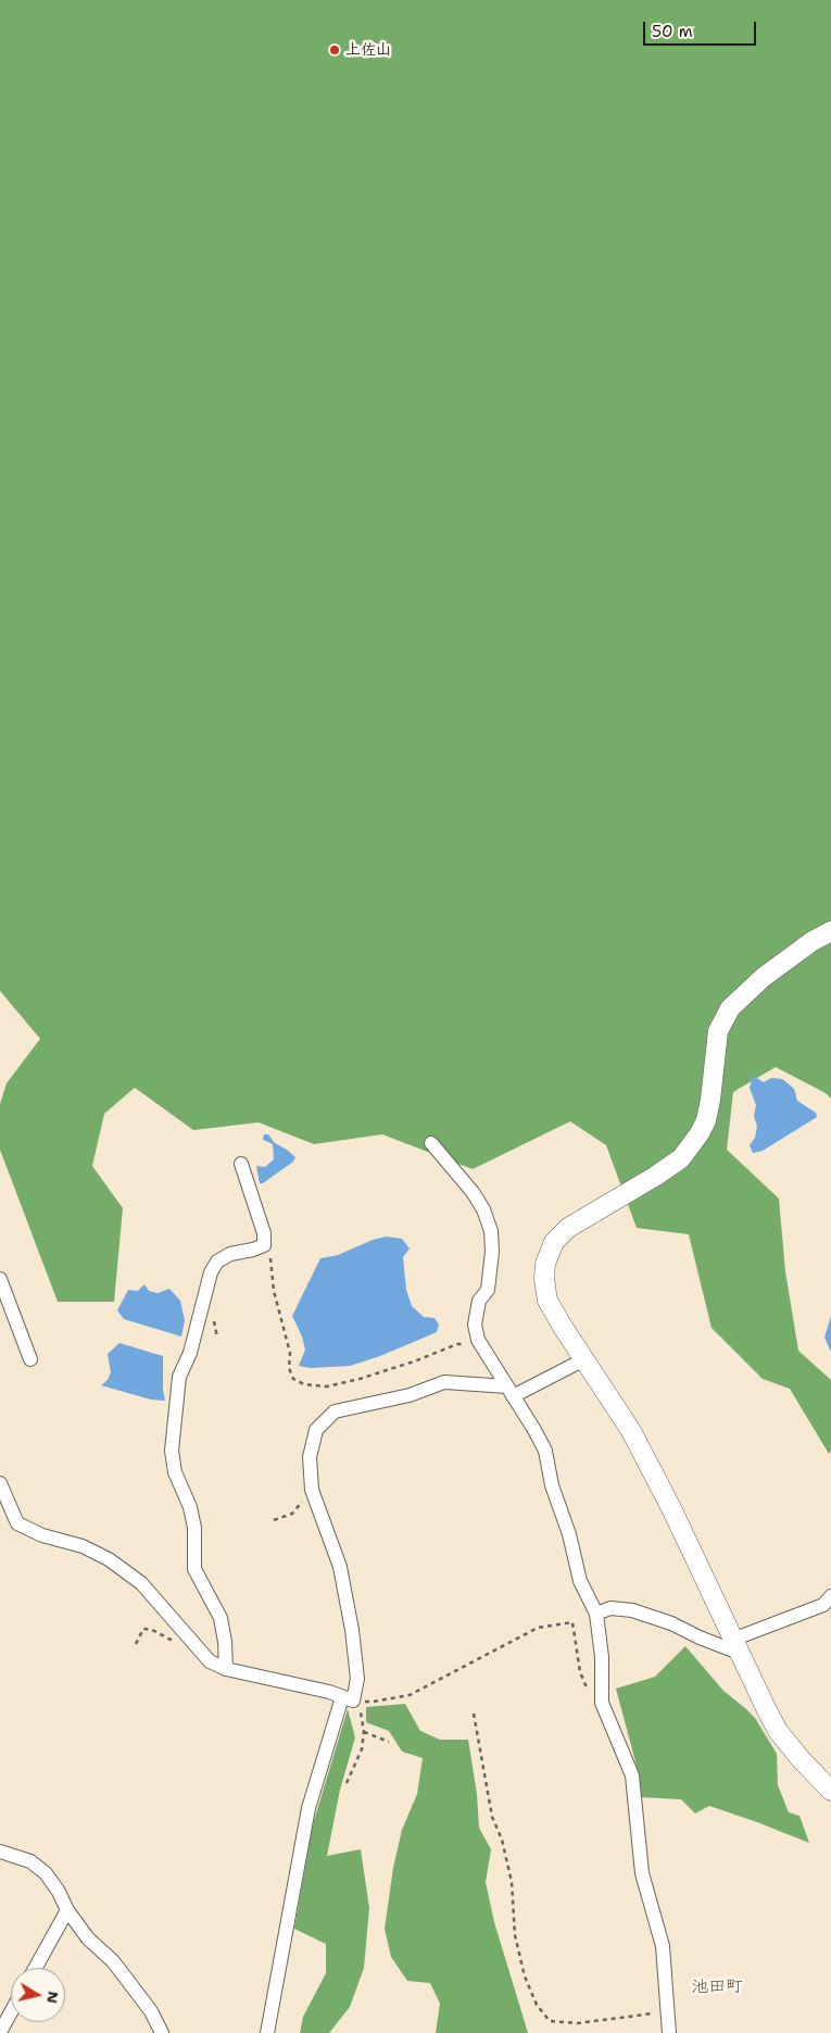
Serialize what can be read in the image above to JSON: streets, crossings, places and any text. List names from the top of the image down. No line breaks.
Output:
{"districts":["池田町"],"places":["上佐山"],"scale_bar":"50 m","north":"right"}
